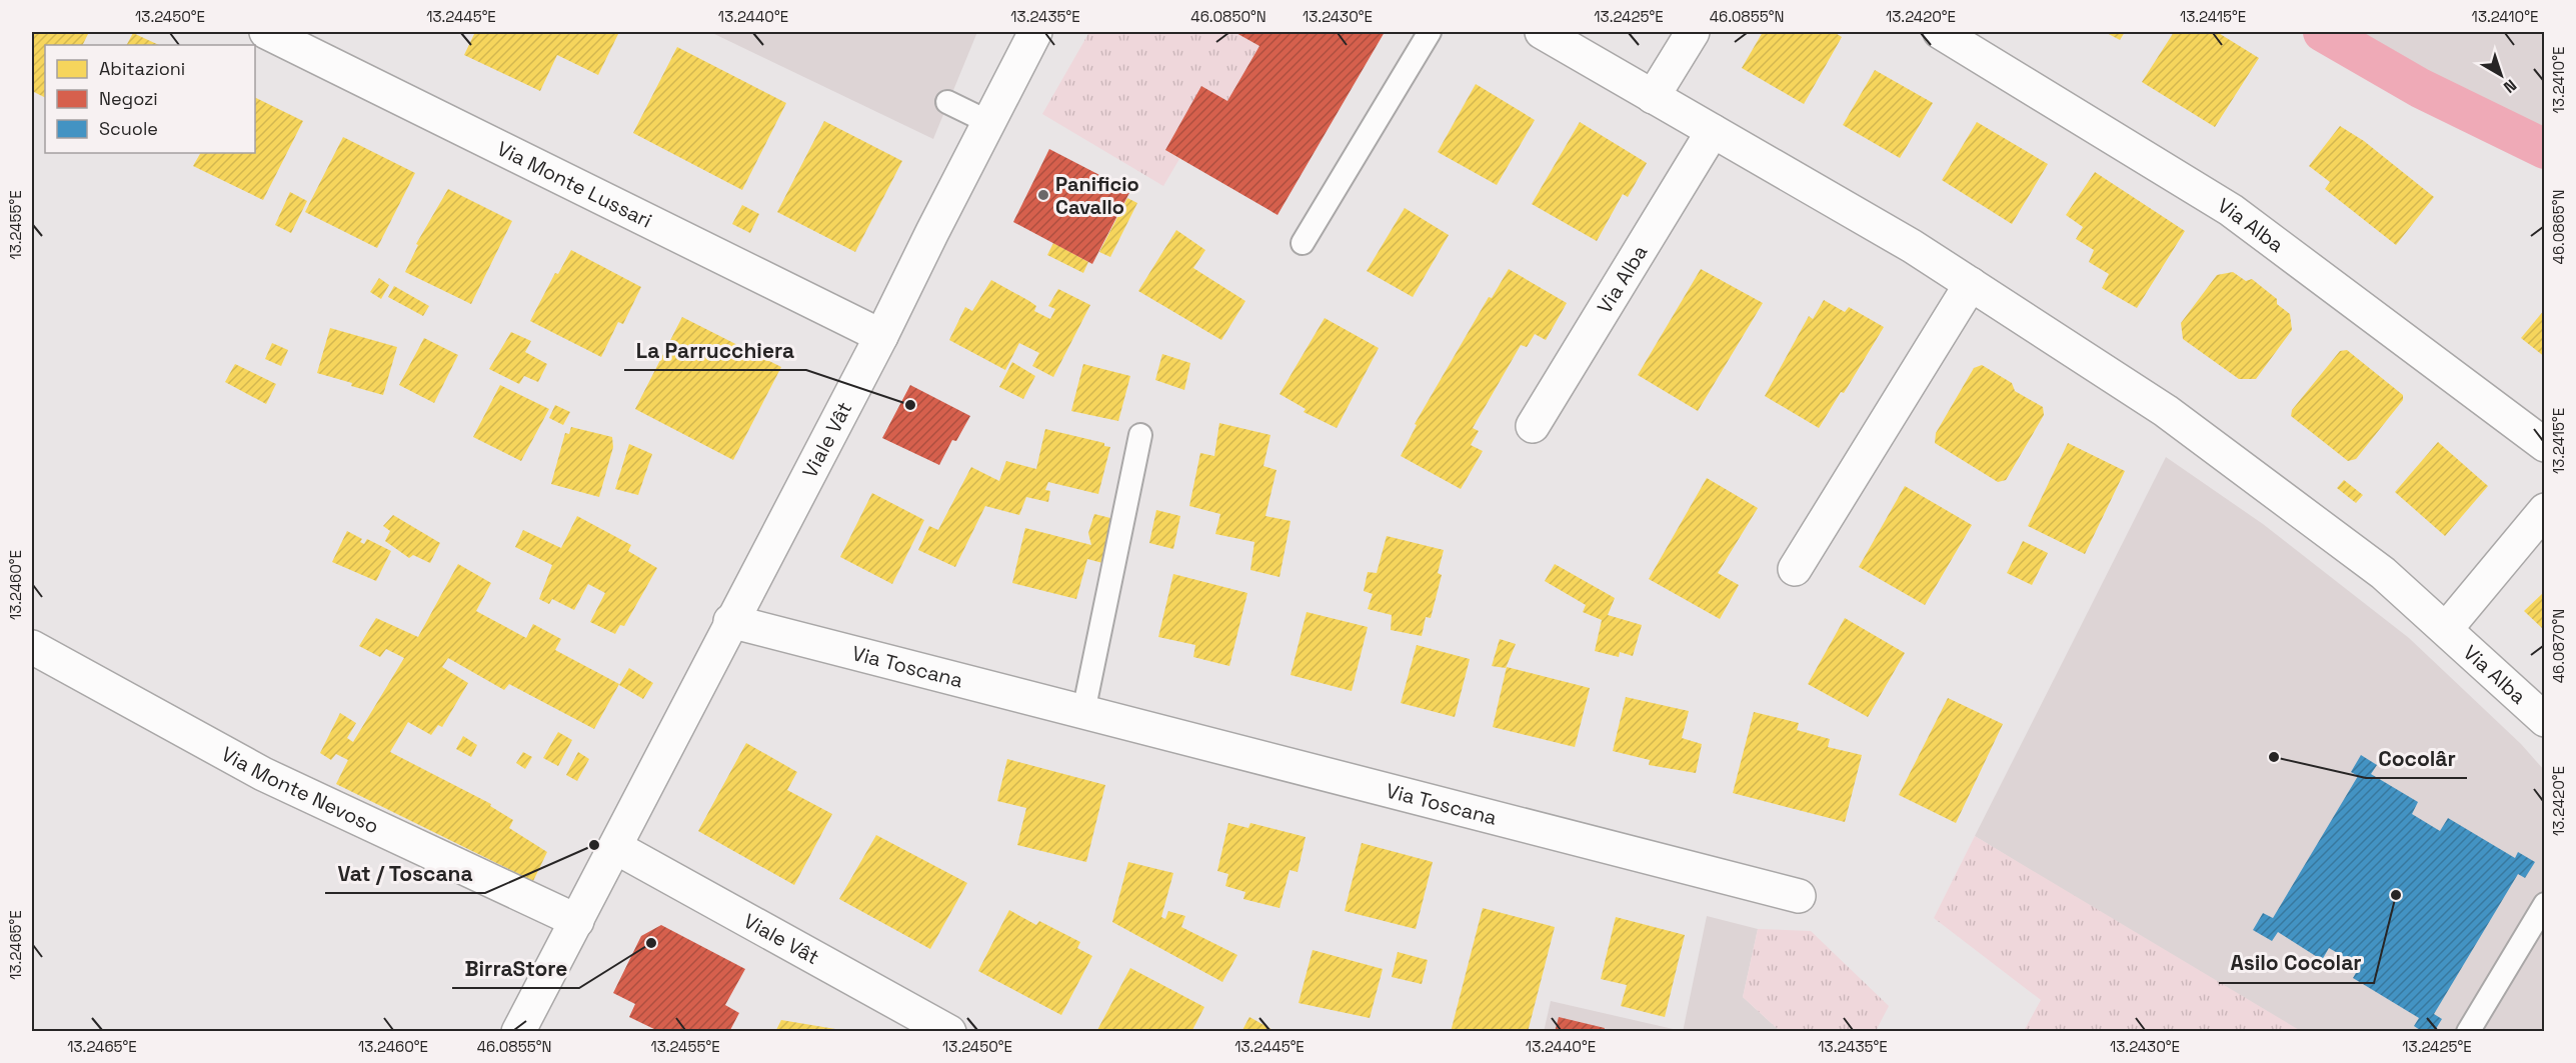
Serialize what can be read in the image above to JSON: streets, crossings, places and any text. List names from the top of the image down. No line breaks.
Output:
{"streets":{"street":["Via Monte Lussari","Via Alba","Viale Vât","Via Toscana","Via Monte Nevoso"]},"crossings":[["Via Monte Lussari","Viale Vât"],["Viale Vât","Via Toscana"],["Viale Vât","Via Monte Nevoso"]],"places":["Panificio Cavallo","La Parrucchiera","Cocolâr","Vat / Toscana","Asilo Cocolar","BirraStore"],"legend":["Abitazioni","Negozi","Scuole"],"north":"bottom right","coordinates":["13.2450°E","13.2445°E","13.2440°E","13.2435°E","46.0850°N","13.2430°E","13.2425°E","46.0855°N","13.2420°E","13.2415°E","13.2410°E","13.2455°E","46.0865°N","13.2460°E","46.0870°N","13.2465°E"]}
